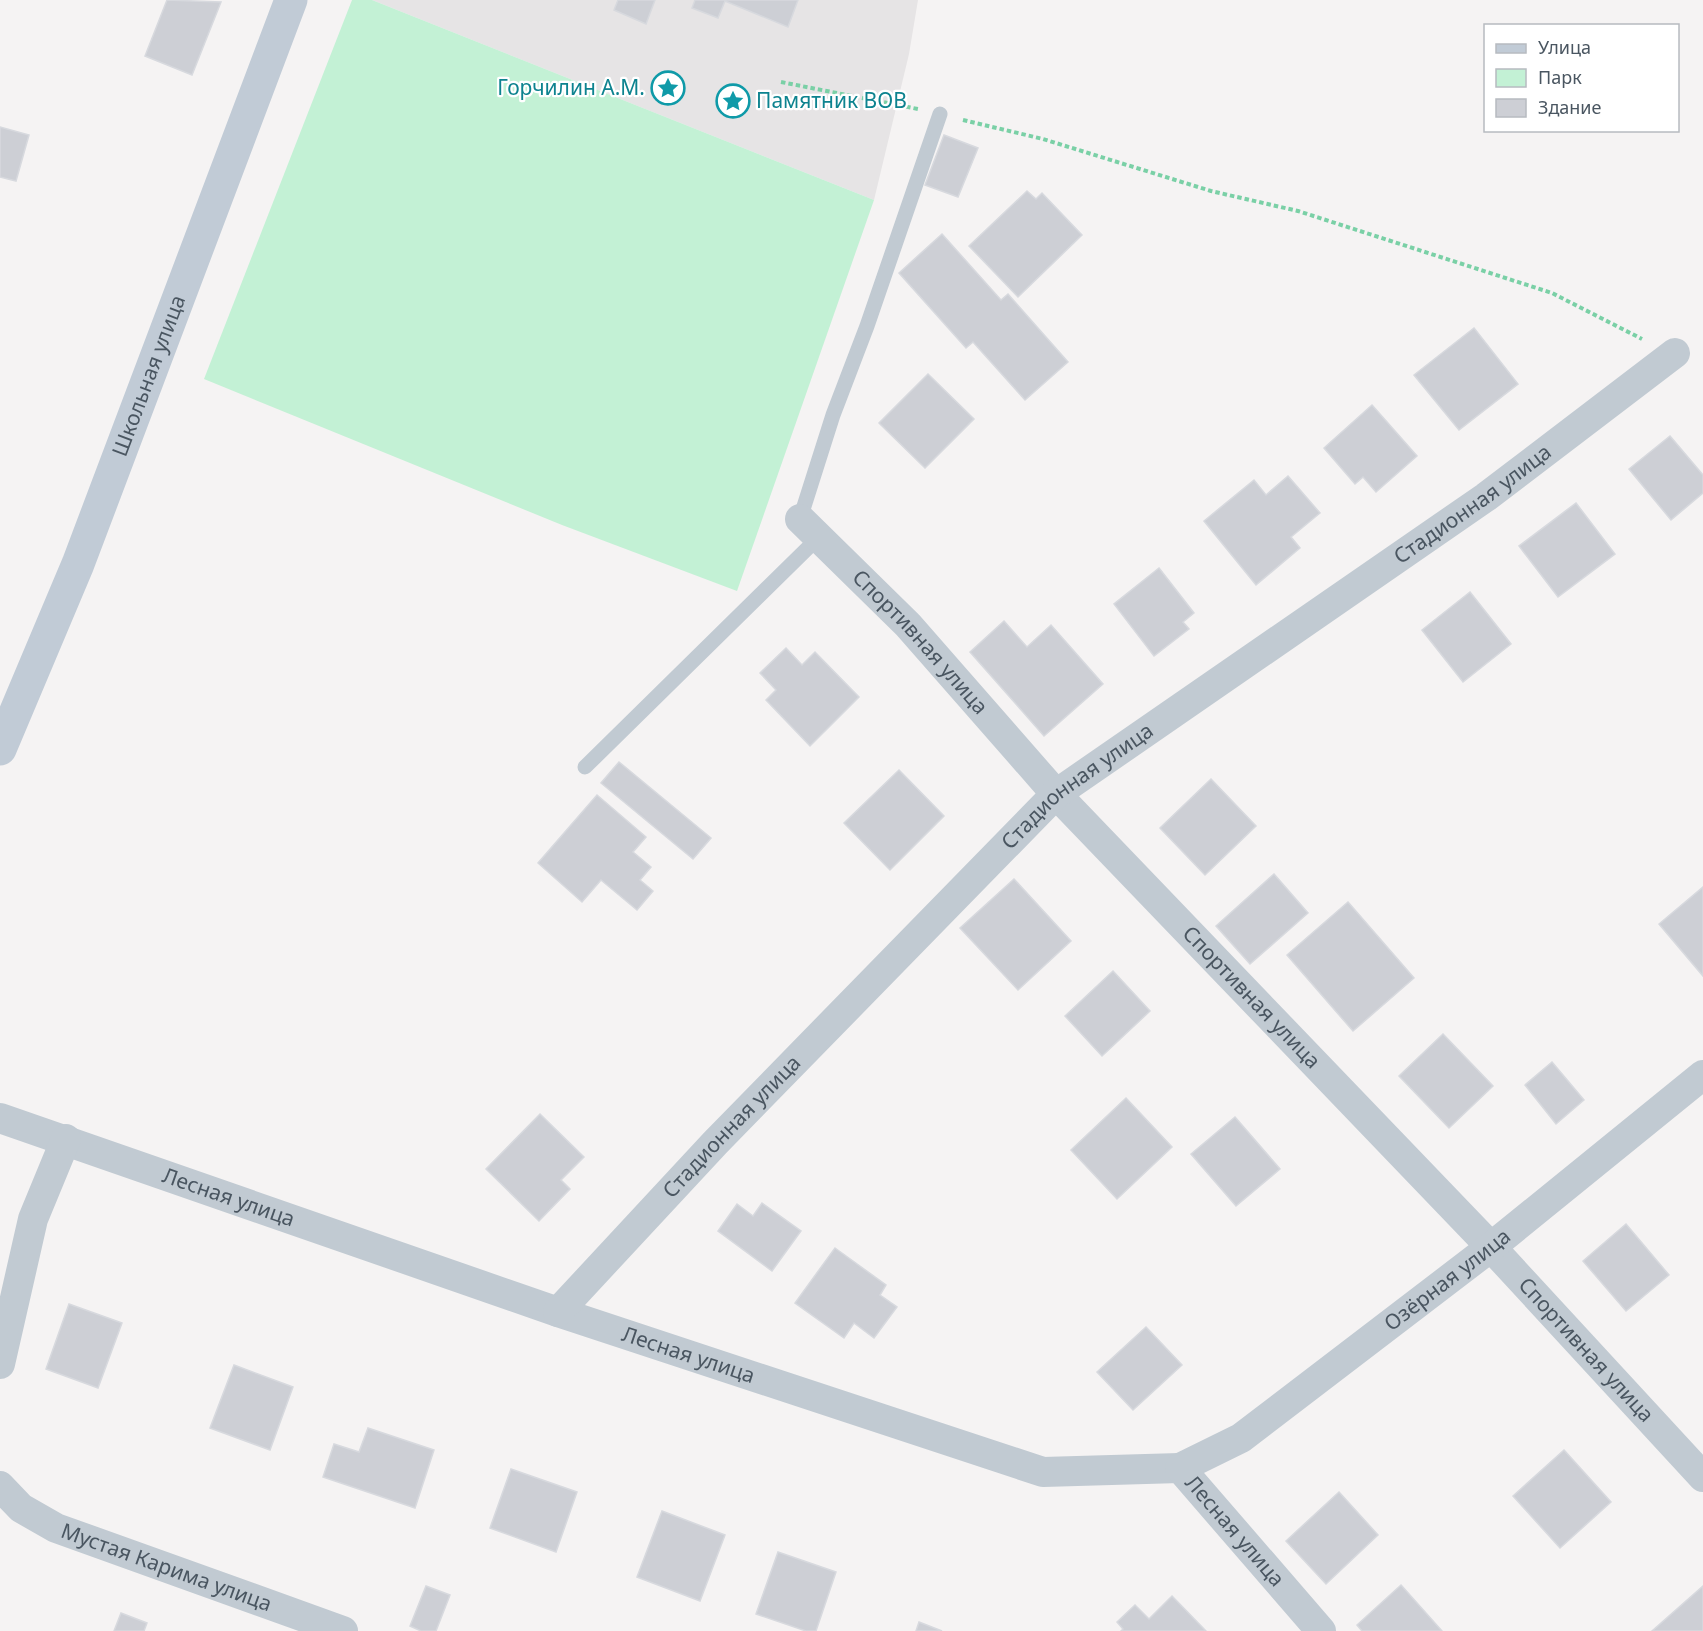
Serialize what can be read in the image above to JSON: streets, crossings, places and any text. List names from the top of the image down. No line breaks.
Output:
{"streets":{"street":["Школьная улица","Стадионная улица","Спортивная улица","Лесная улица","Озёрная улица","Мустая Карима улица"]},"crossings":[["Стадионная улица","Спортивная улица"],["Стадионная улица","Лесная улица"],["Спортивная улица","Озёрная улица"],["Лесная улица","Озёрная улица"]],"places":{"place":["Горчилин А.М.","Памятник ВОВ"]},"legend":["Улица","Парк","Здание"]}
